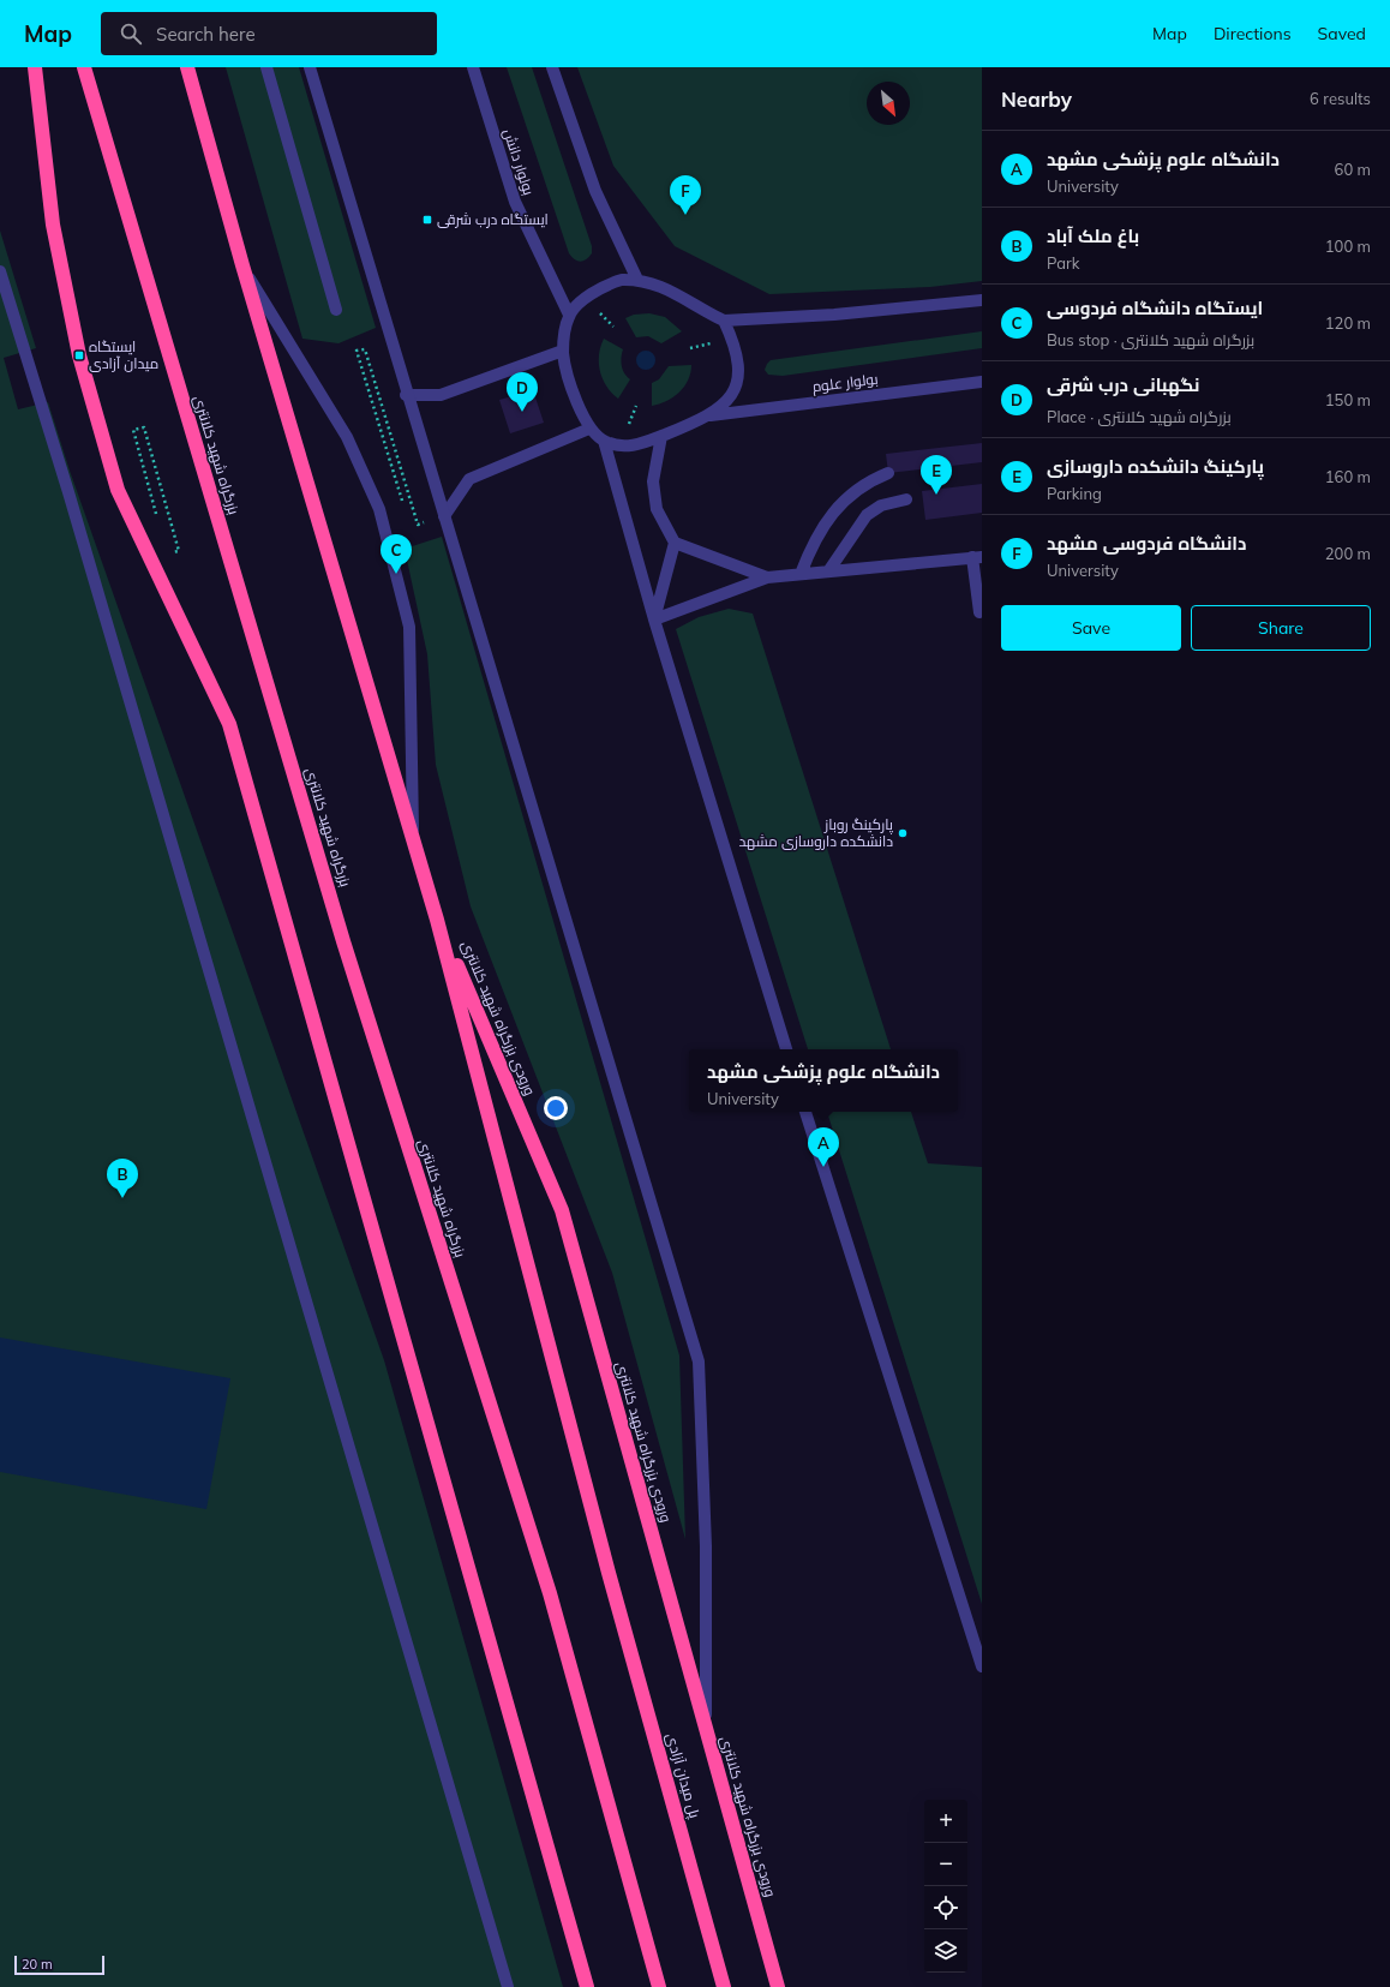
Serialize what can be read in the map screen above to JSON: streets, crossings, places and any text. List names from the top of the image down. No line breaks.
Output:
{"streets":{"highway":["بزرگراه شهید کلانتری","ورودی بزرگراه شهید کلانتری","پل میدان آزادی"],"street":["بولوار دانش","بولوار علوم"]},"crossings":[["بولوار دانش","بولوار علوم"],["ورودی بزرگراه شهید کلانتری","پل میدان آزادی"]],"places":{"transit":["ایستگاه درب شرقی","ایستگاه میدان آزادی"],"other":["پارکینگ روباز دانشکده داروسازی مشهد"]},"scale_bar":"20 m","north":"bottom right","page":{"header":"Map","search":"Search here","nav":["Map","Directions","Saved"],"heading":["Nearby","6 results"],"list":[{"mark":"A","name":"دانشگاه علوم پزشکی مشهد","note":"University","value":"60 m"},{"mark":"B","name":"باغ ملک آباد","note":"Park","value":"100 m"},{"mark":"C","name":"ایستگاه دانشگاه فردوسی","note":"Bus stop · بزرگراه شهید کلانتری","value":"120 m"},{"mark":"D","name":"نگهبانی درب شرقی","note":"Place · بزرگراه شهید کلانتری","value":"150 m"},{"mark":"E","name":"پارکینگ دانشکده داروسازی","note":"Parking","value":"160 m"},{"mark":"F","name":"دانشگاه فردوسی مشهد","note":"University","value":"200 m"}],"pins":["F","D","E","C","A","B"],"buttons":["Save","Share"],"popup":["دانشگاه علوم پزشکی مشهد","University"],"map_buttons":["+","−"],"scale":"20 m"}}
